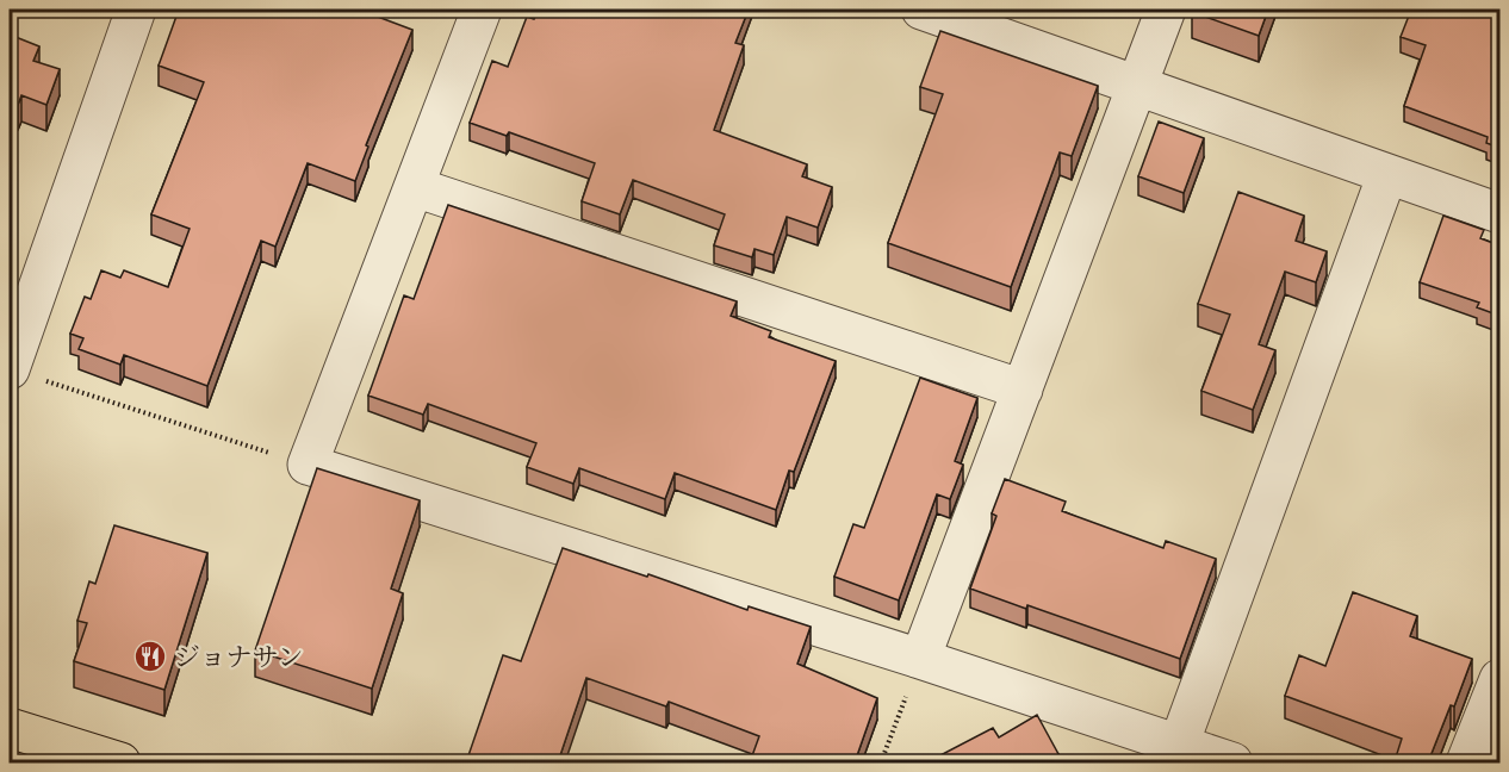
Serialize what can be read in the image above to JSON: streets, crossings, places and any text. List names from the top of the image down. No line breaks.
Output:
{"places":{"restaurant":["ジョナサン"]}}
